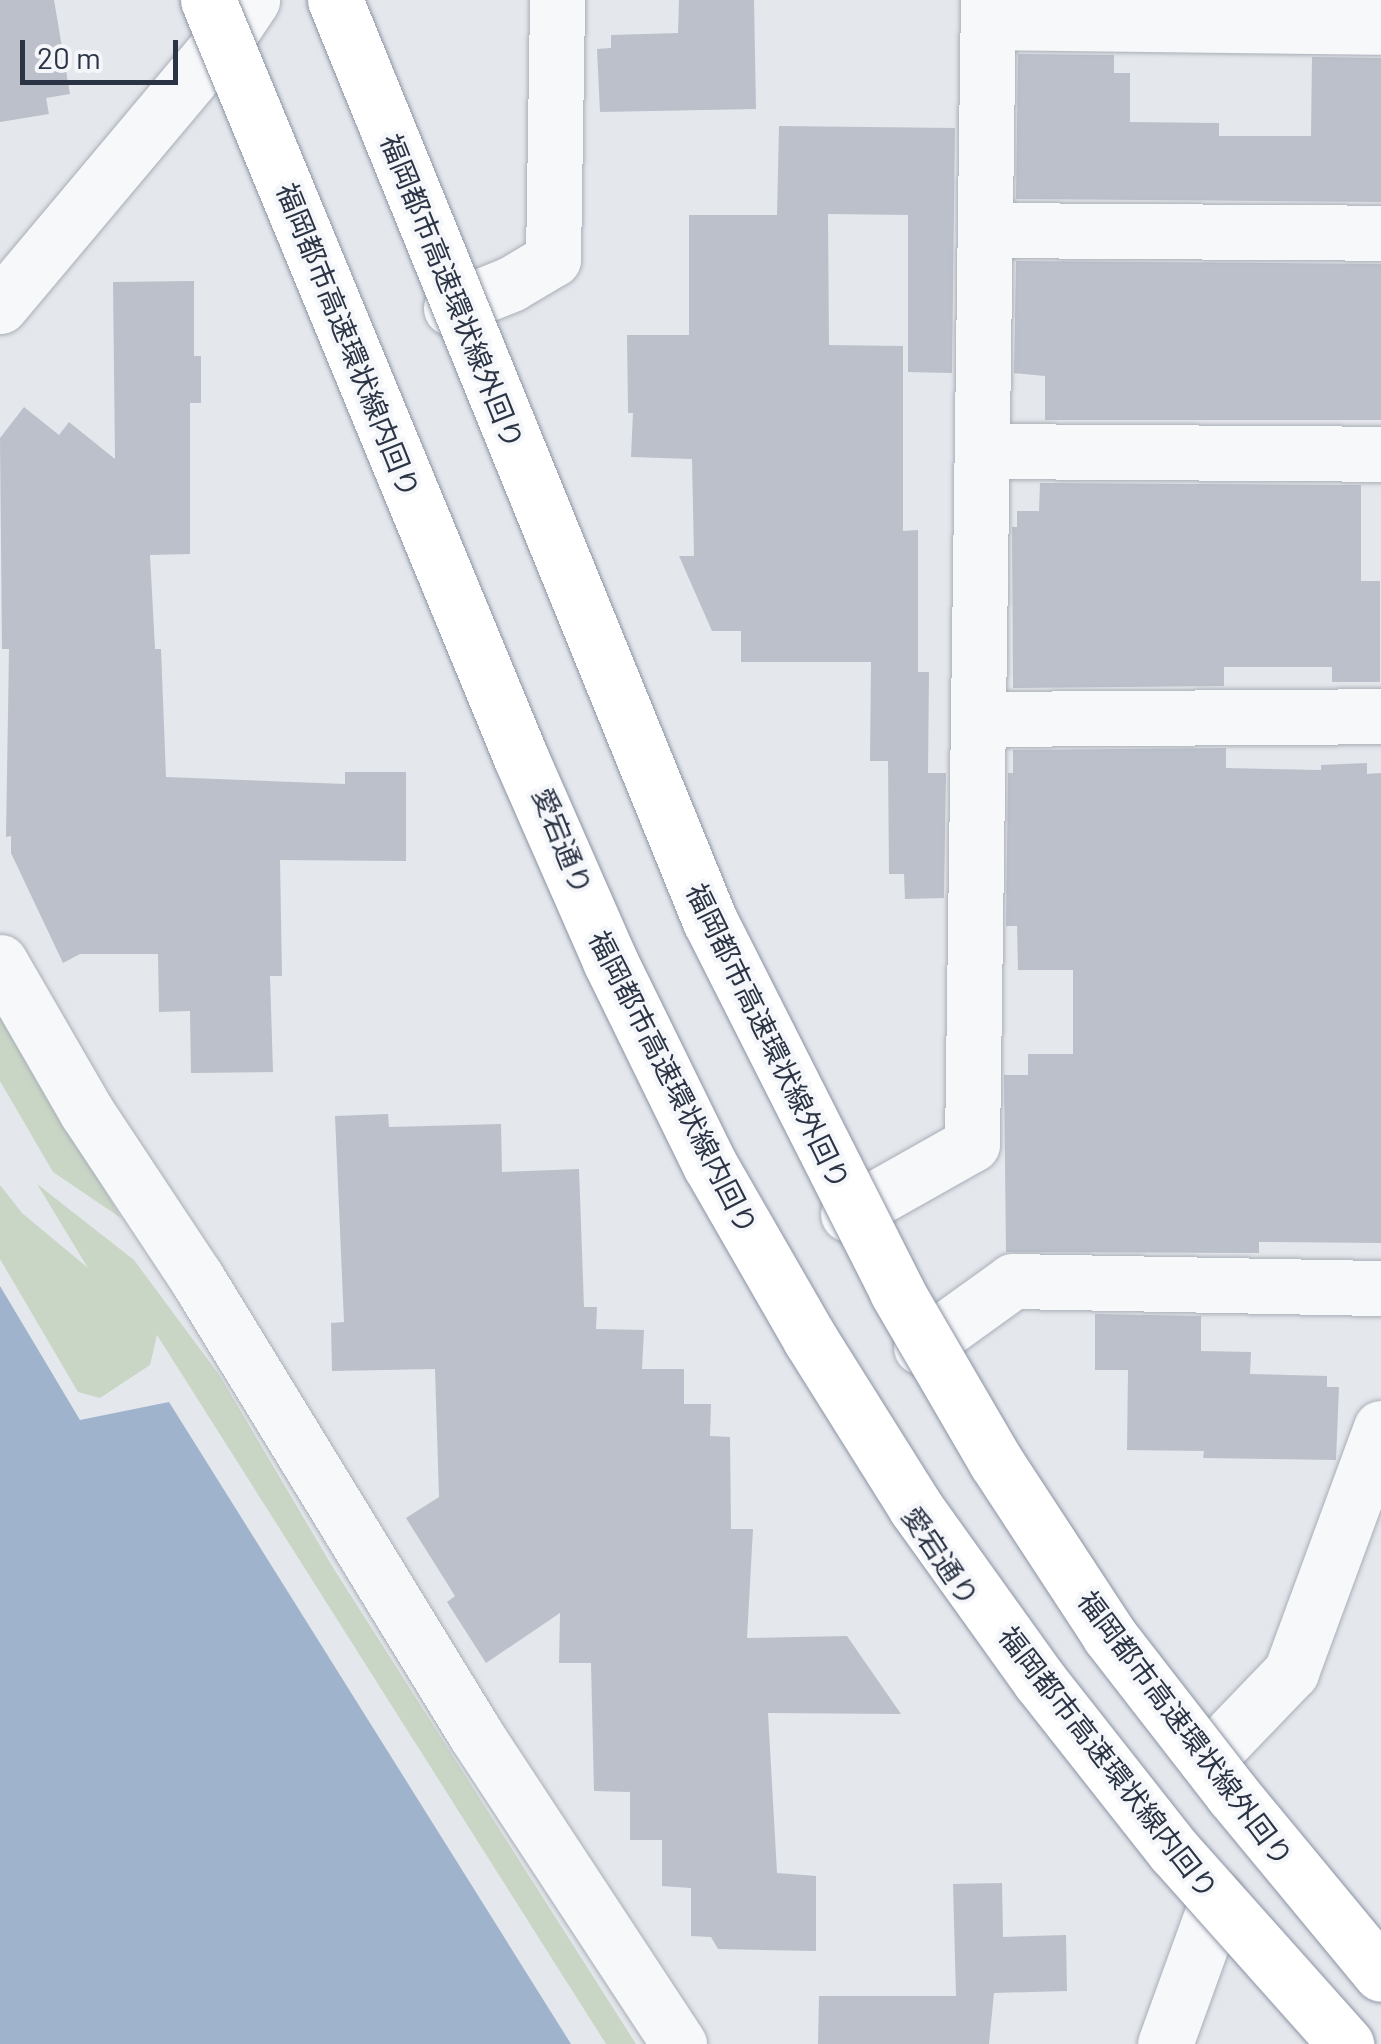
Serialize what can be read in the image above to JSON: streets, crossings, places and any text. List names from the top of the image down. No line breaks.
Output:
{"streets":{"highway":["福岡都市高速環状線外回り","福岡都市高速環状線内回り"],"street":["愛宕通り"]},"crossings":[["福岡都市高速環状線内回り","愛宕通り"]],"scale_bar":"20 m"}
